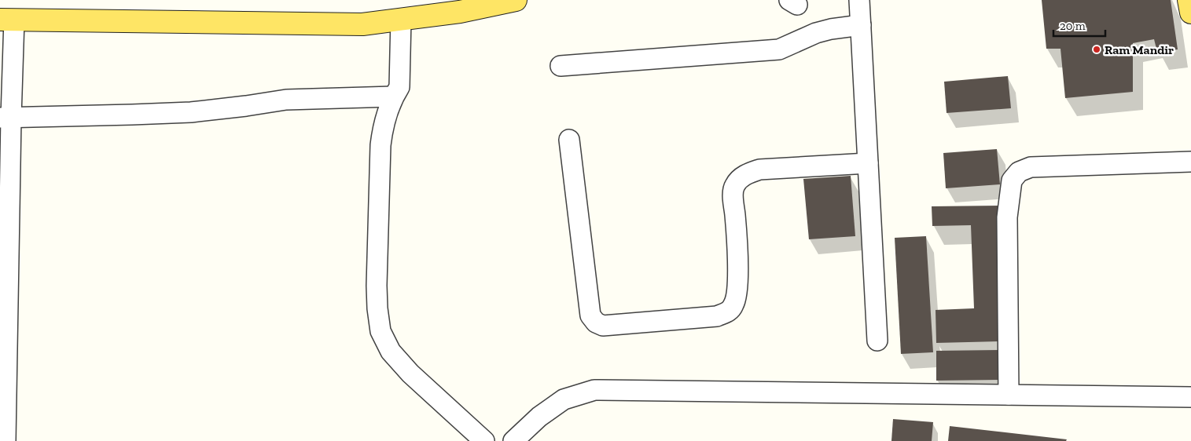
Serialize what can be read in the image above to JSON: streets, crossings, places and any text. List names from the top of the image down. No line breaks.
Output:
{"places":["Ram Mandir"],"scale_bar":"20 m"}
